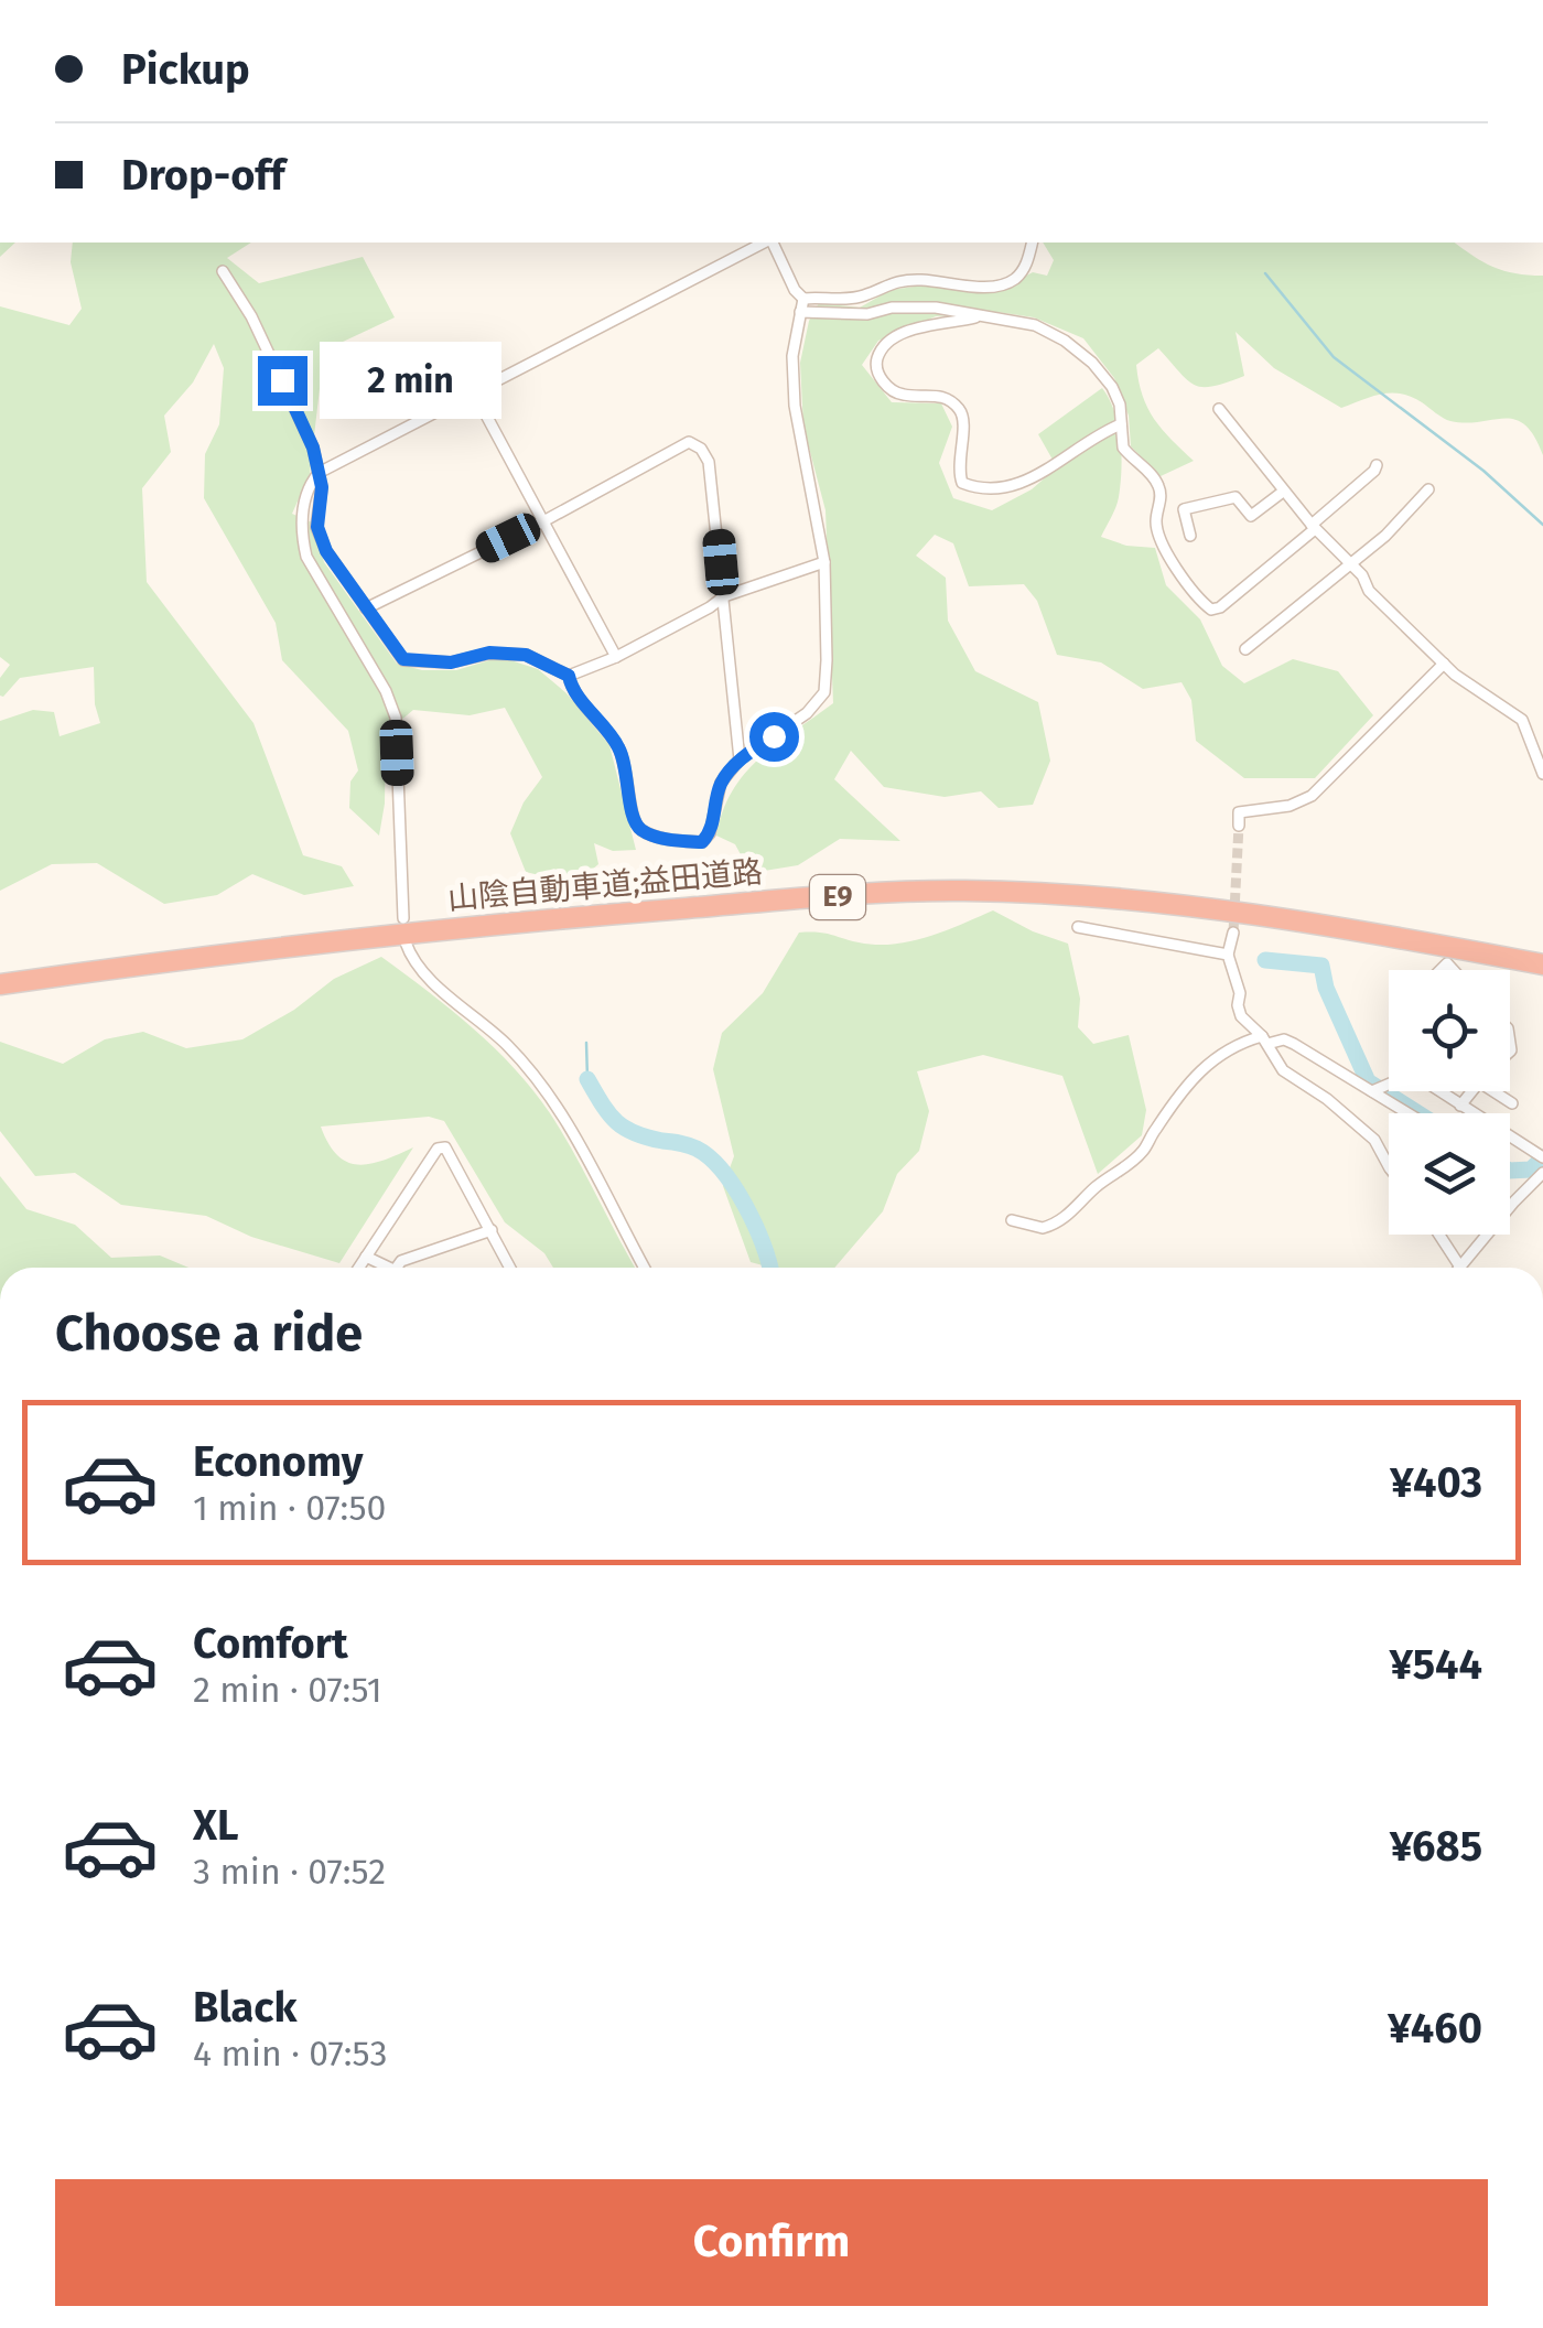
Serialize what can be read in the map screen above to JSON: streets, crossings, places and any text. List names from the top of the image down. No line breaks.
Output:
{"streets":{"highway":["山陰自動車道;益田道路","E9"]},"page":{"banner":["Pickup","Drop-off"],"bubble":"2 min","heading":"Choose a ride","list":[{"name":"Economy","note":"1 min · 07:50","value":"¥403"},{"name":"Comfort","note":"2 min · 07:51","value":"¥544"},{"name":"XL","note":"3 min · 07:52","value":"¥685"},{"name":"Black","note":"4 min · 07:53","value":"¥460"}],"buttons":"Confirm"}}
